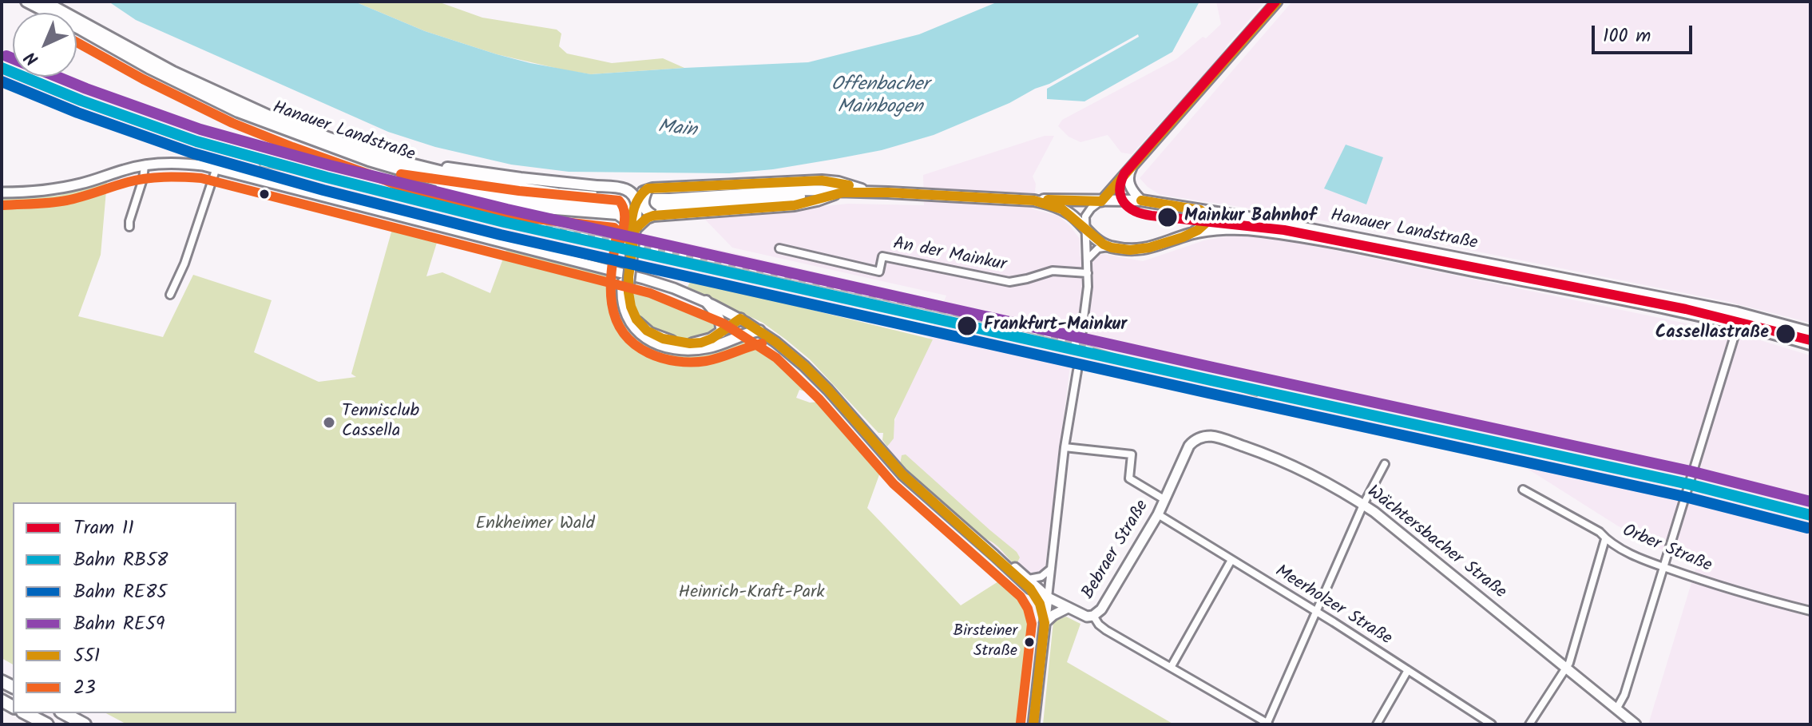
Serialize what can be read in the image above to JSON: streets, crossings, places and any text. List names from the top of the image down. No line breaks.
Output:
{"streets":{"main road":["Hanauer Landstraße"],"street":["An der Mainkur","Wächtersbacher Straße","Orber Straße","Bebraer Straße","Meerholzer Straße"]},"crossings":[["Wächtersbacher Straße","Bebraer Straße"],["Bebraer Straße","Meerholzer Straße"]],"water":["Offenbacher Mainbogen","Main"],"parks":["Enkheimer Wald","Heinrich-Kraft-Park"],"places":["Mainkur Bahnhof","Frankfurt-Mainkur","Cassellastraße","Tennisclub Cassella","Birsteiner Straße"],"lines":["tram line 11","transit line 551","transit line 23","rail line RE59","rail line RB58","rail line RE85"],"legend":["Tram 11","Bahn RB58","Bahn RE85","Bahn RE59","551","23"],"scale_bar":"100 m","north":"bottom left"}
